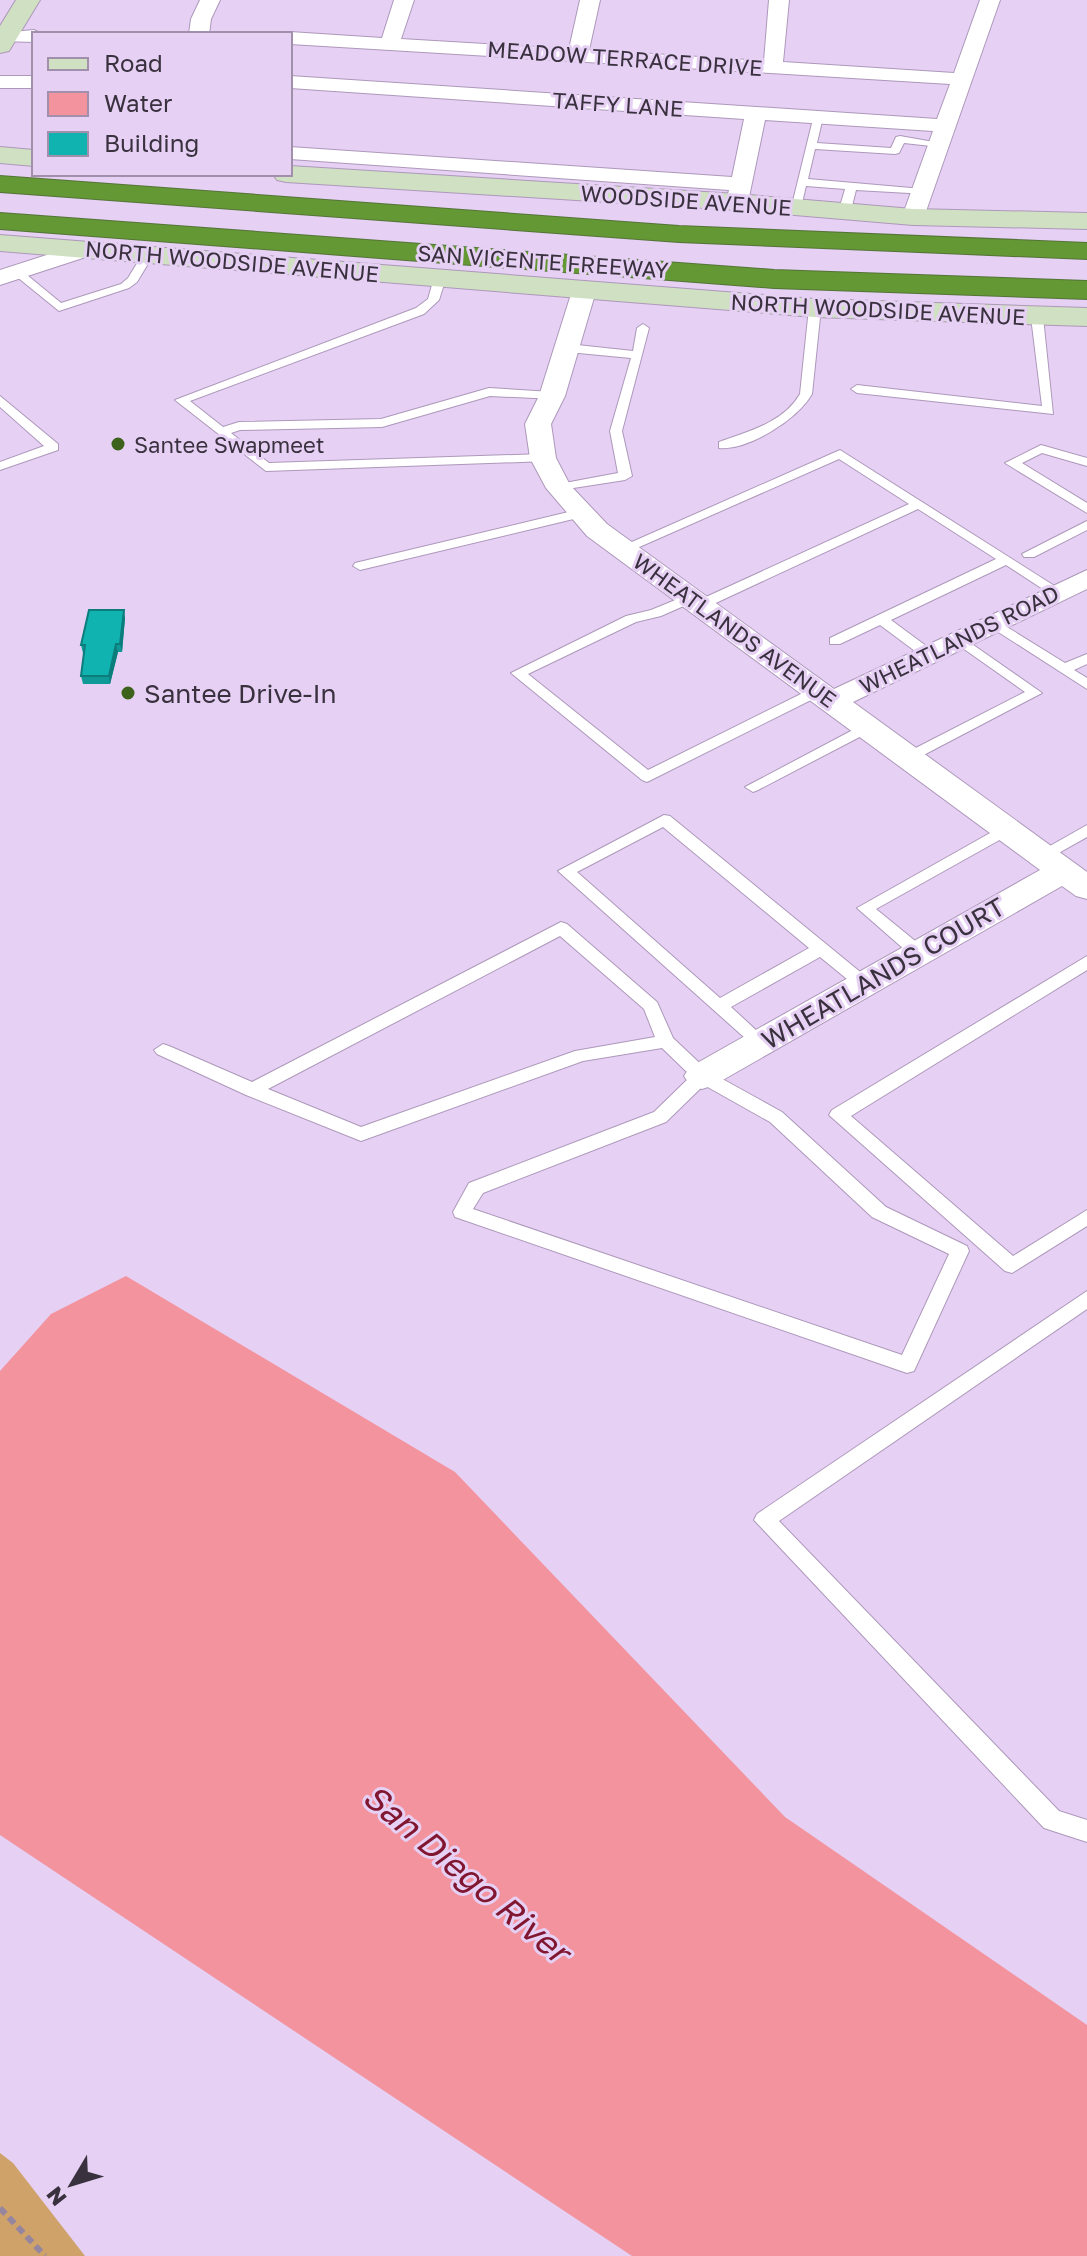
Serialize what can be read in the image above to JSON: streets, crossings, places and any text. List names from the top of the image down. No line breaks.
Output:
{"streets":{"highway":["SAN VICENTE FREEWAY"],"street":["MEADOW TERRACE DRIVE","TAFFY LANE","WOODSIDE AVENUE","NORTH WOODSIDE AVENUE","WHEATLANDS AVENUE","WHEATLANDS ROAD","WHEATLANDS COURT"]},"crossings":[["NORTH WOODSIDE AVENUE","WHEATLANDS AVENUE"],["WHEATLANDS AVENUE","WHEATLANDS ROAD"],["WHEATLANDS AVENUE","WHEATLANDS COURT"]],"water":["San Diego River"],"places":["Santee Swapmeet","Santee Drive-In"],"legend":["Road","Water","Building"],"north":"bottom left"}
